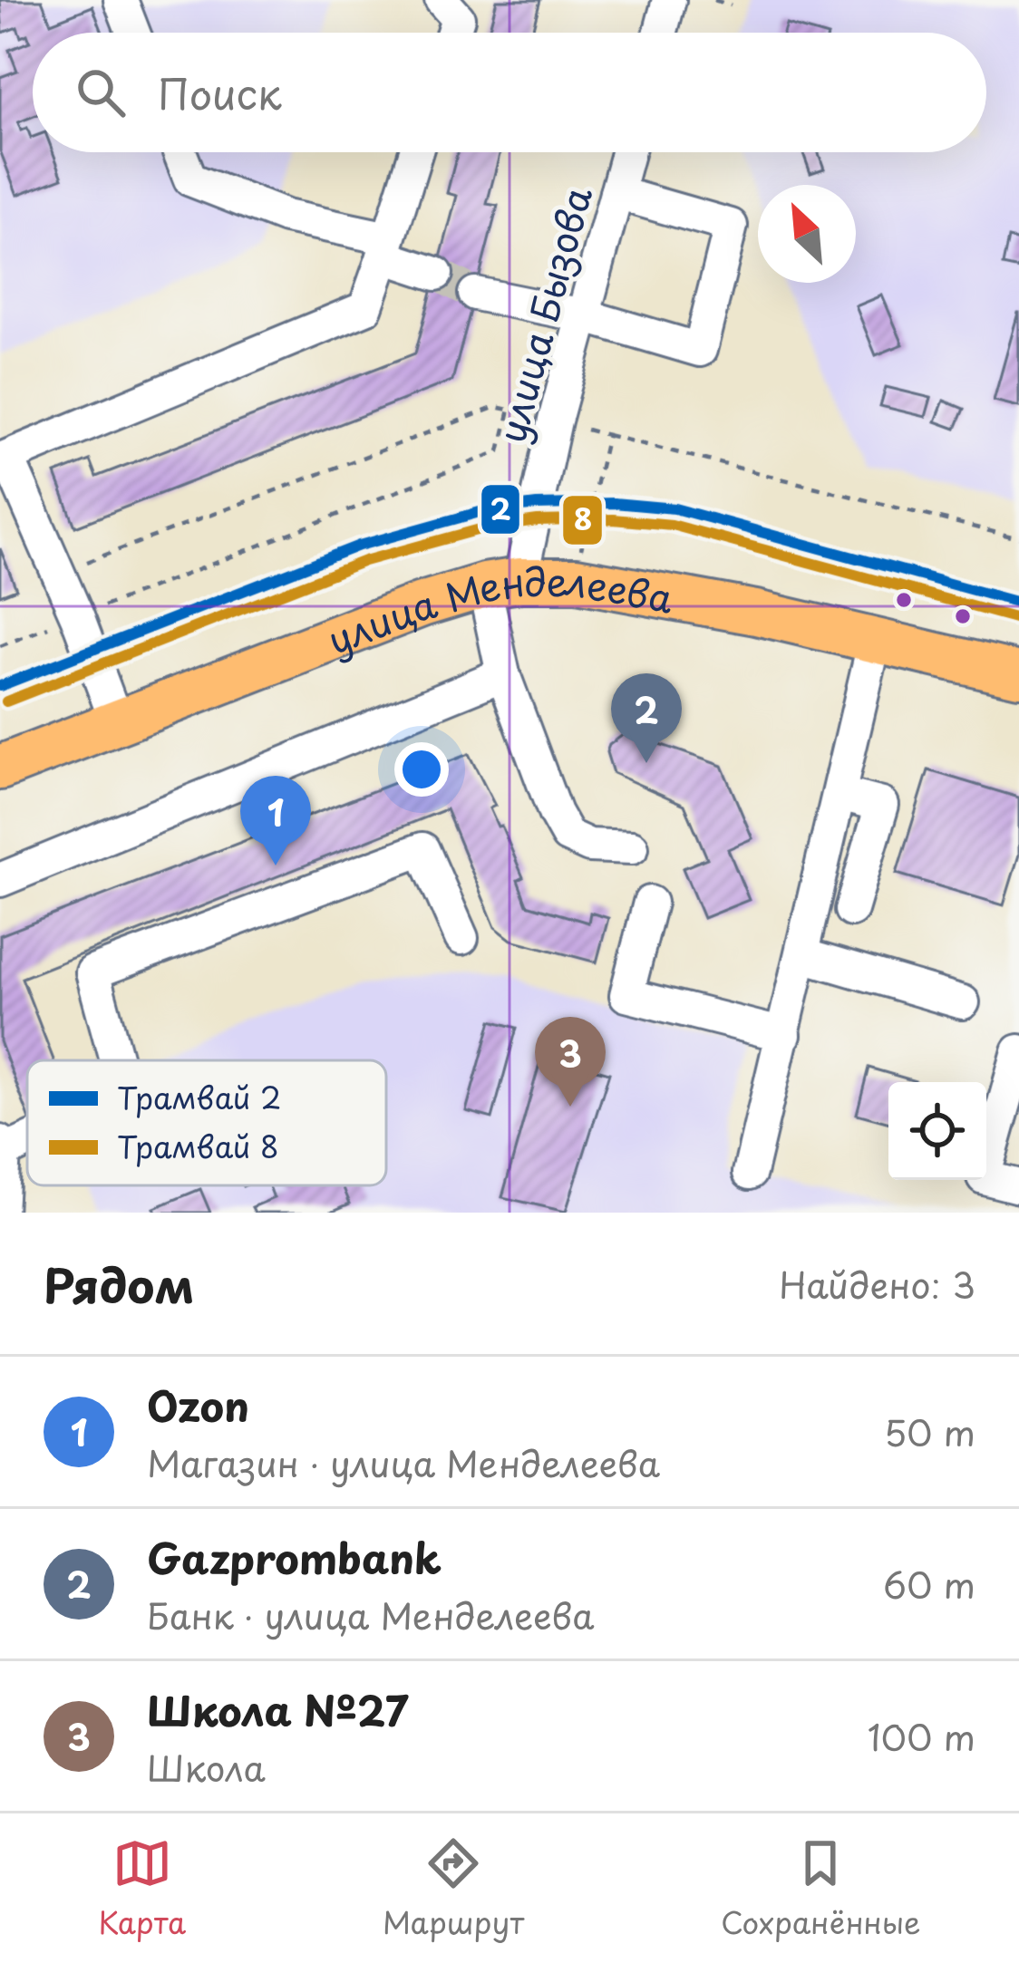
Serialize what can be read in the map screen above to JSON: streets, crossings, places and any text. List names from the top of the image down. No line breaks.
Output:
{"streets":{"main road":["улица Менделеева"],"street":["улица Бызова"]},"crossings":[["улица Бызова","улица Менделеева"]],"lines":["tram line 2","tram line 8"],"legend":["Трамвай 2","Трамвай 8"],"north":"top left","page":{"search":"Поиск","pins":["2","1","3"],"heading":["Рядом","Найдено: 3"],"list":[{"mark":"1","name":"Ozon","note":"Магазин · улица Менделеева","value":"50 m"},{"mark":"2","name":"Gazprombank","note":"Банк · улица Менделеева","value":"60 m"},{"mark":"3","name":"Школа №27","note":"Школа","value":"100 m"}],"nav":["Карта","Маршрут","Сохранённые"]}}
